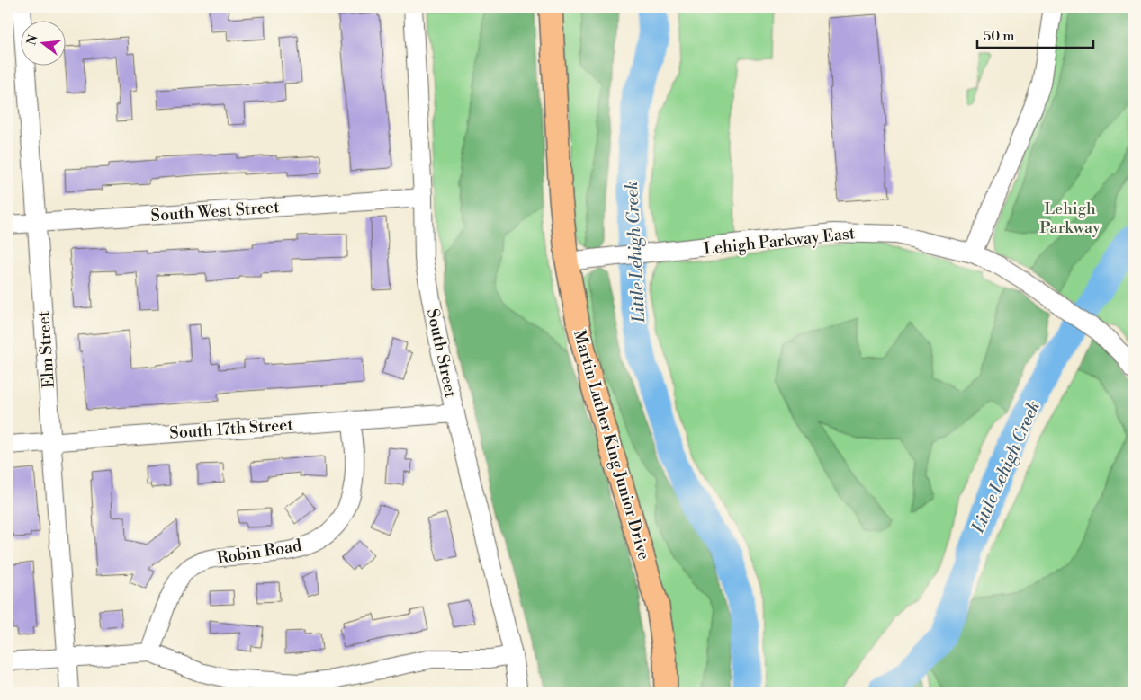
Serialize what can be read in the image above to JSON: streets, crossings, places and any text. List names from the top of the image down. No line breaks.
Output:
{"streets":{"main road":["Martin Luther King Junior Drive"],"street":["South West Street","Lehigh Parkway East","Elm Street","South Street","South 17th Street","Robin Road"]},"crossings":[["South West Street","Elm Street"],["South West Street","South Street"],["Lehigh Parkway East","Martin Luther King Junior Drive"],["Elm Street","South 17th Street"],["South Street","South 17th Street"],["South 17th Street","Robin Road"]],"water":["Little Lehigh Creek"],"parks":["Lehigh Parkway"],"scale_bar":"50 m","north":"left"}
